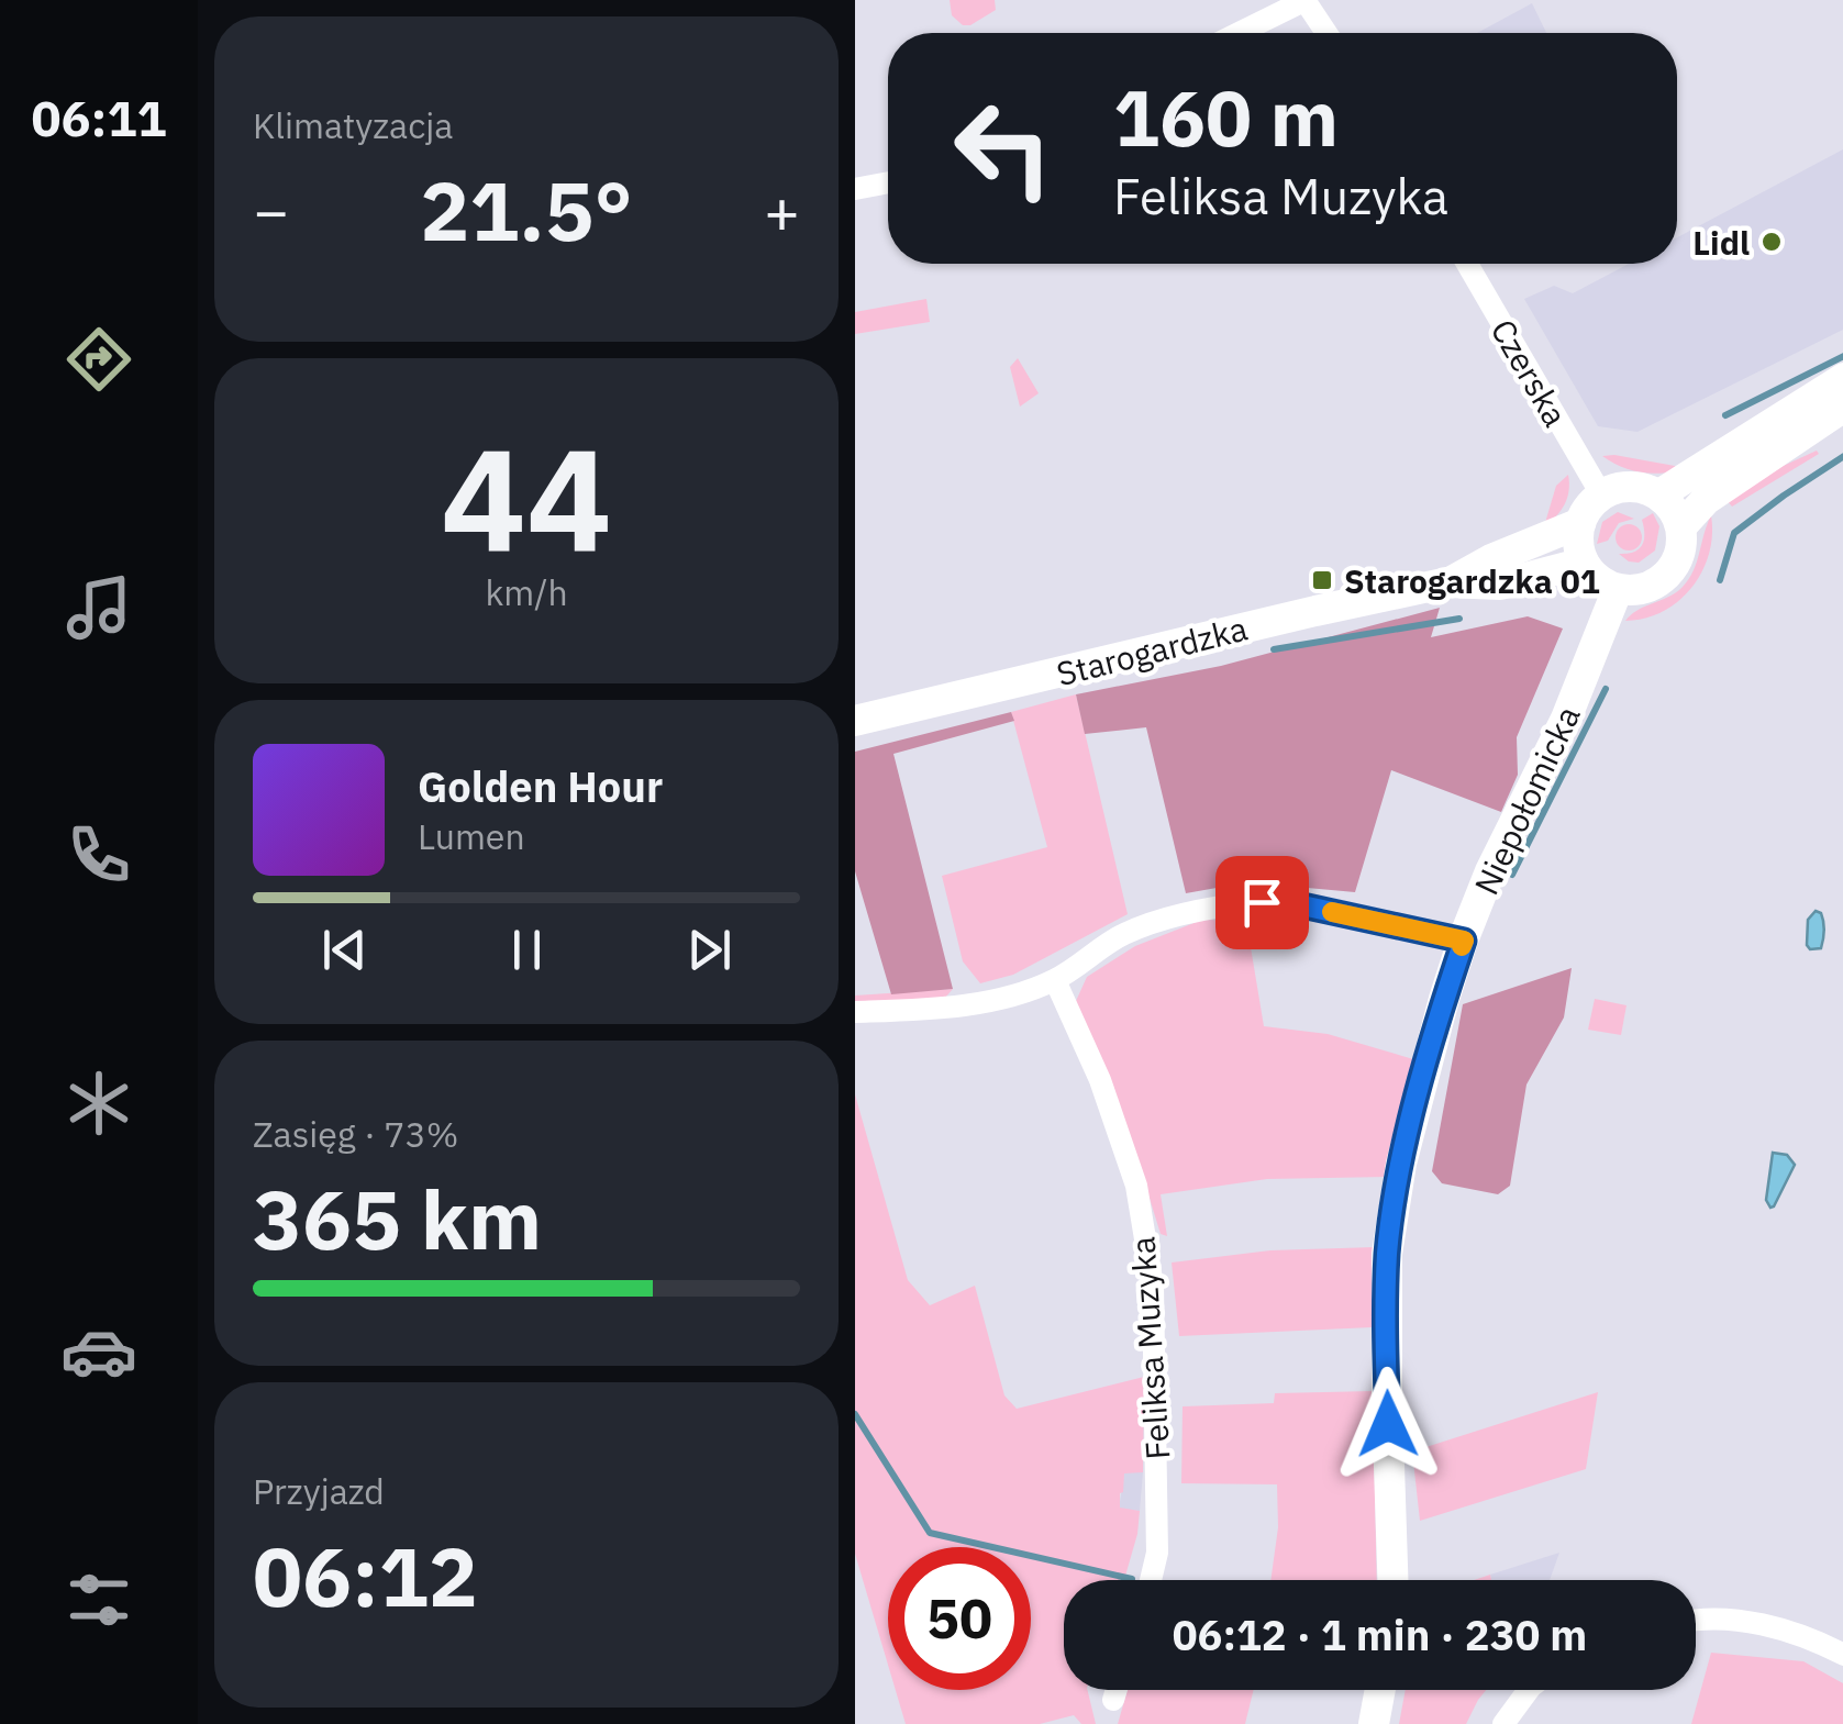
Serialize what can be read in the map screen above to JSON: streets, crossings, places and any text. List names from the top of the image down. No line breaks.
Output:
{"streets":{"main road":["Starogardzka","Niepołomicka"],"street":["Czerska","Feliksa Muzyka"]},"crossings":[["Czerska","Starogardzka"],["Czerska","Niepołomicka"],["Starogardzka","Niepołomicka"]],"places":{"other":["Lidl"],"transit":["Starogardzka 01"]},"page":{"tabs":"06:11","tile":["Klimatyzacja",["44","km/h"],["Zasięg · 73%","365 km"],["Przyjazd","06:12"]],"turn":["160 m","Feliksa Muzyka"],"heat":["−","21.5°","+"],"song":["Golden Hour","Lumen"],"limit":"50","trip":"06:12 · 1 min · 230 m"}}
